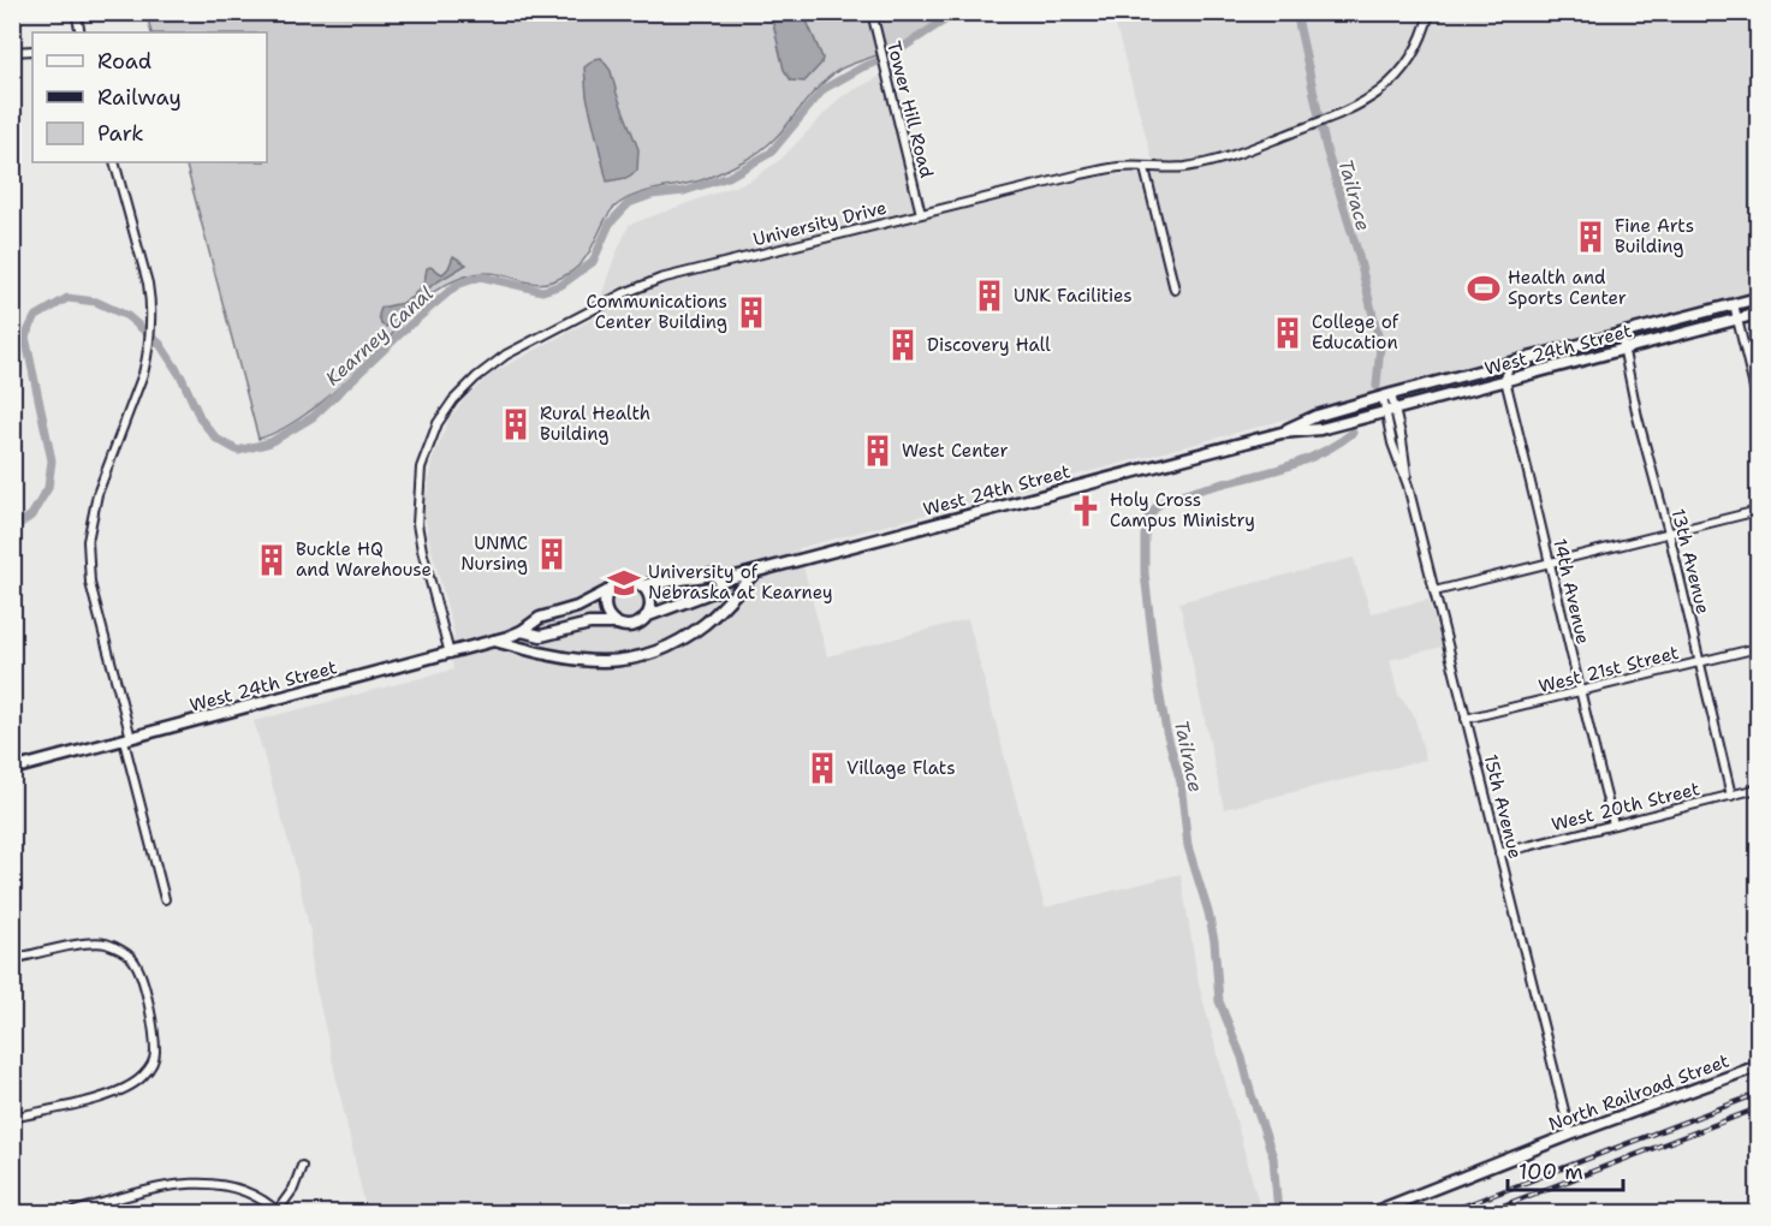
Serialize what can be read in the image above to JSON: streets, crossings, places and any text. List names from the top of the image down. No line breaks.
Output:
{"streets":{"main road":["West 24th Street","North Railroad Street"],"street":["Tower Hill Road","University Drive","13th Avenue","14th Avenue","West 21st Street","15th Avenue","West 20th Street"]},"crossings":[["Tower Hill Road","University Drive"],["University Drive","West 24th Street"],["West 24th Street","13th Avenue"],["West 24th Street","14th Avenue"],["West 24th Street","15th Avenue"],["13th Avenue","West 21st Street"],["13th Avenue","West 20th Street"],["14th Avenue","West 21st Street"],["14th Avenue","West 20th Street"],["West 21st Street","15th Avenue"],["15th Avenue","West 20th Street"],["15th Avenue","North Railroad Street"]],"water":["Tailrace","Kearney Canal"],"places":{"building":["Fine Arts Building","UNK Facilities","Communications Center Building","College of Education","Discovery Hall","Rural Health Building","West Center","UNMC Nursing","Buckle HQ and Warehouse","Village Flats"],"sports":["Health and Sports Center"],"church":["Holy Cross Campus Ministry"],"school or university":["University of Nebraska at Kearney"]},"legend":["Road","Railway","Park"],"scale_bar":"100 m"}
